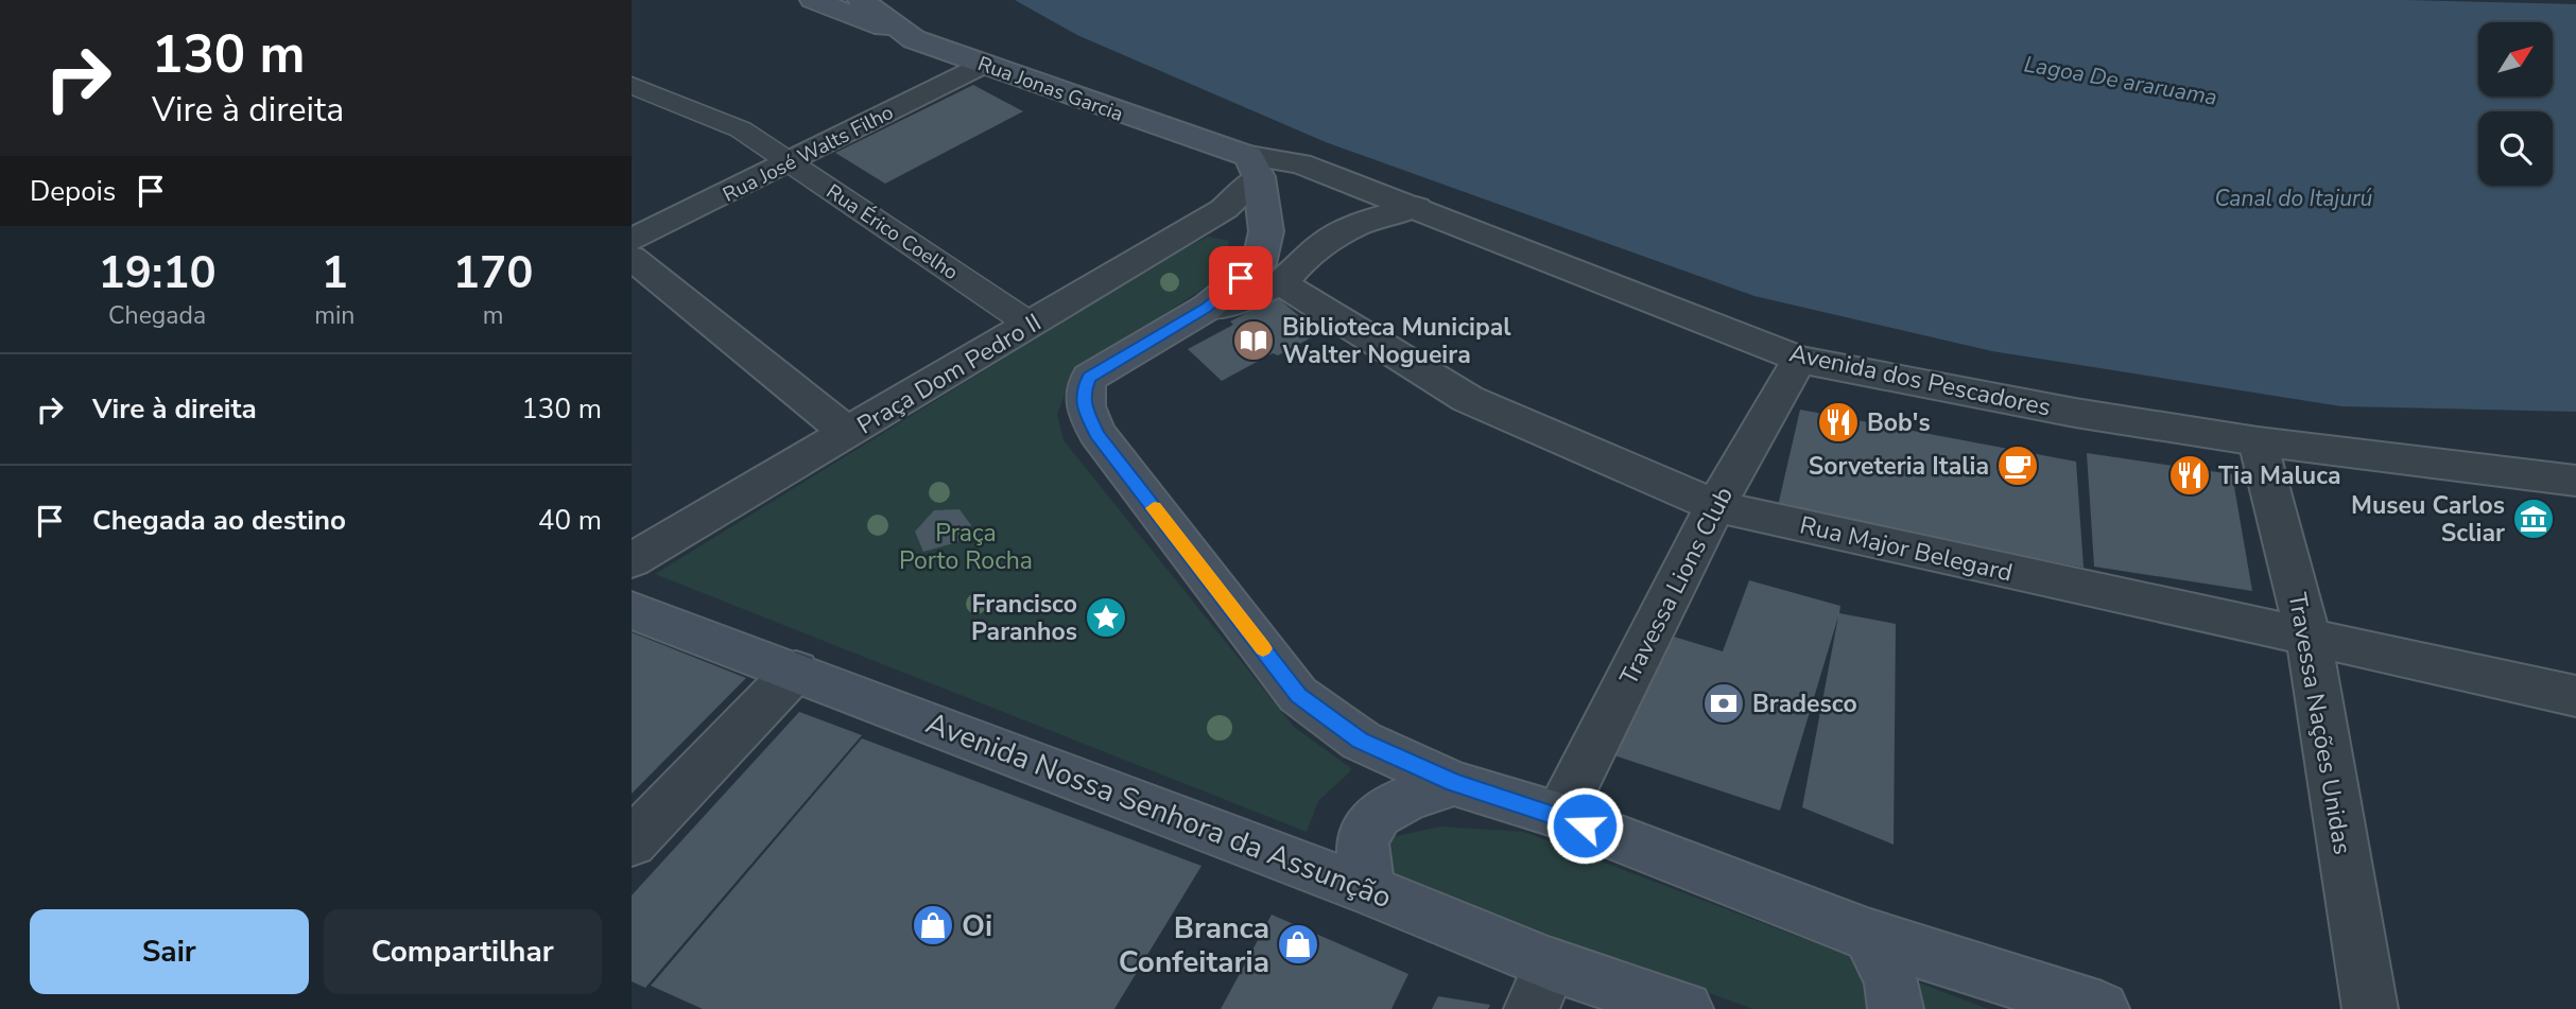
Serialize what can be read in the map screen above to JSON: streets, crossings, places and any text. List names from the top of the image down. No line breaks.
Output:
{"streets":{"main road":["Rua Jonas Garcia","Avenida Nossa Senhora da Assunção"],"street":["Rua José Walts Filho","Rua Érico Coelho","Praça Dom Pedro II","Avenida dos Pescadores","Rua Major Belegard","Travessa Lions Club","Travessa Nações Unidas"]},"crossings":[["Rua Jonas Garcia","Rua José Walts Filho"],["Rua Jonas Garcia","Praça Dom Pedro II"],["Rua Jonas Garcia","Avenida dos Pescadores"],["Rua José Walts Filho","Rua Érico Coelho"],["Rua Érico Coelho","Praça Dom Pedro II"],["Praça Dom Pedro II","Avenida dos Pescadores"],["Avenida dos Pescadores","Travessa Lions Club"],["Avenida dos Pescadores","Travessa Nações Unidas"],["Rua Major Belegard","Travessa Lions Club"],["Rua Major Belegard","Travessa Nações Unidas"]],"water":["Lagoa De araruama","Canal do Itajurú"],"parks":["Praça Porto Rocha"],"places":{"library":["Biblioteca Municipal Walter Nogueira"],"restaurant":["Bob's","Tia Maluca"],"cafe":["Sorveteria Italia"],"museum":["Museu Carlos Scliar"],"place":["Francisco Paranhos"],"bank":["Bradesco"],"shop":["Oi","Branca Confeitaria"]},"north":"top right","page":{"turn":["130 m","Vire à direita"],"then":"Depois","eta":["19:10","Chegada","1","min","170","m"],"list":[{"name":"Vire à direita","value":"130 m"},{"name":"Chegada ao destino","value":"40 m"}],"buttons":["Sair","Compartilhar"]}}
